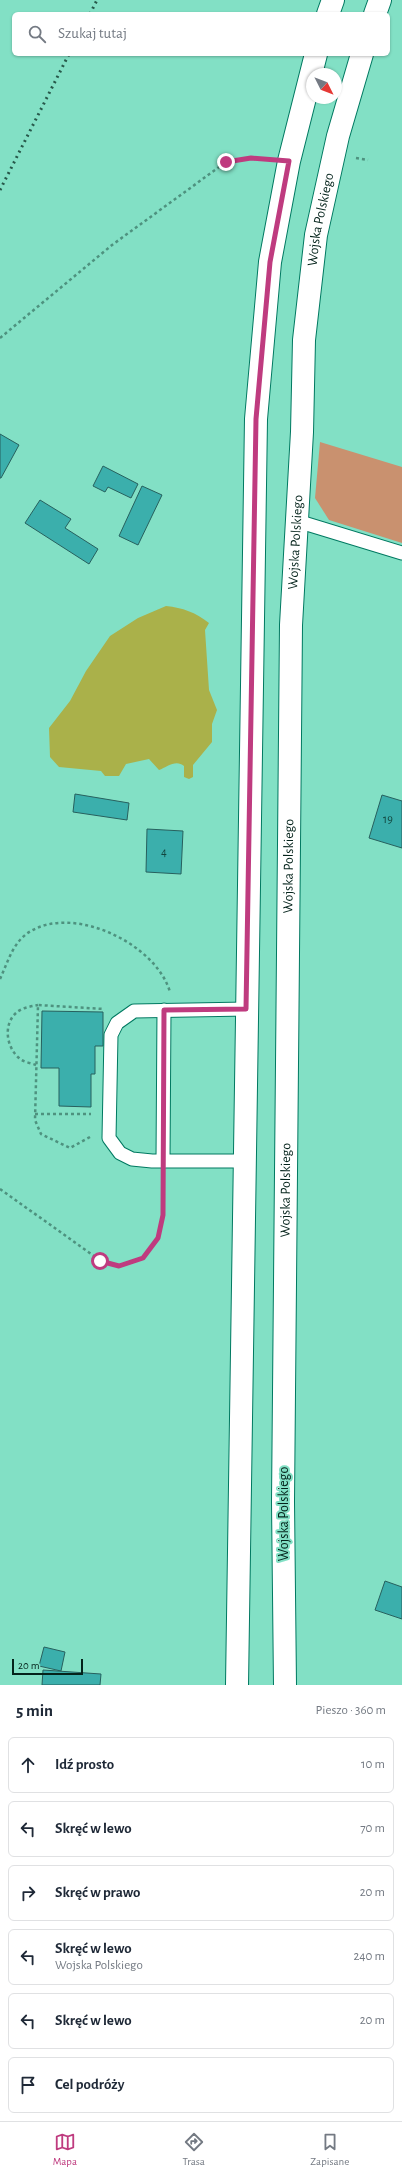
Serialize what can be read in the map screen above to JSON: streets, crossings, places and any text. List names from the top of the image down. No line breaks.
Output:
{"streets":{"main road":["Wojska Polskiego"]},"house_numbers":["19","4"],"scale_bar":"20 m","north":"bottom right","page":{"search":"Szukaj tutaj","scale":"20 m","heading":["5 min","Pieszo · 360 m"],"list":[["Idź prosto","10 m"],["Skręć w lewo","70 m"],["Skręć w prawo","20 m"],["Skręć w lewo","Wojska Polskiego","240 m"],["Skręć w lewo","20 m"],"Cel podróży"],"nav":["Mapa","Trasa","Zapisane"]}}
